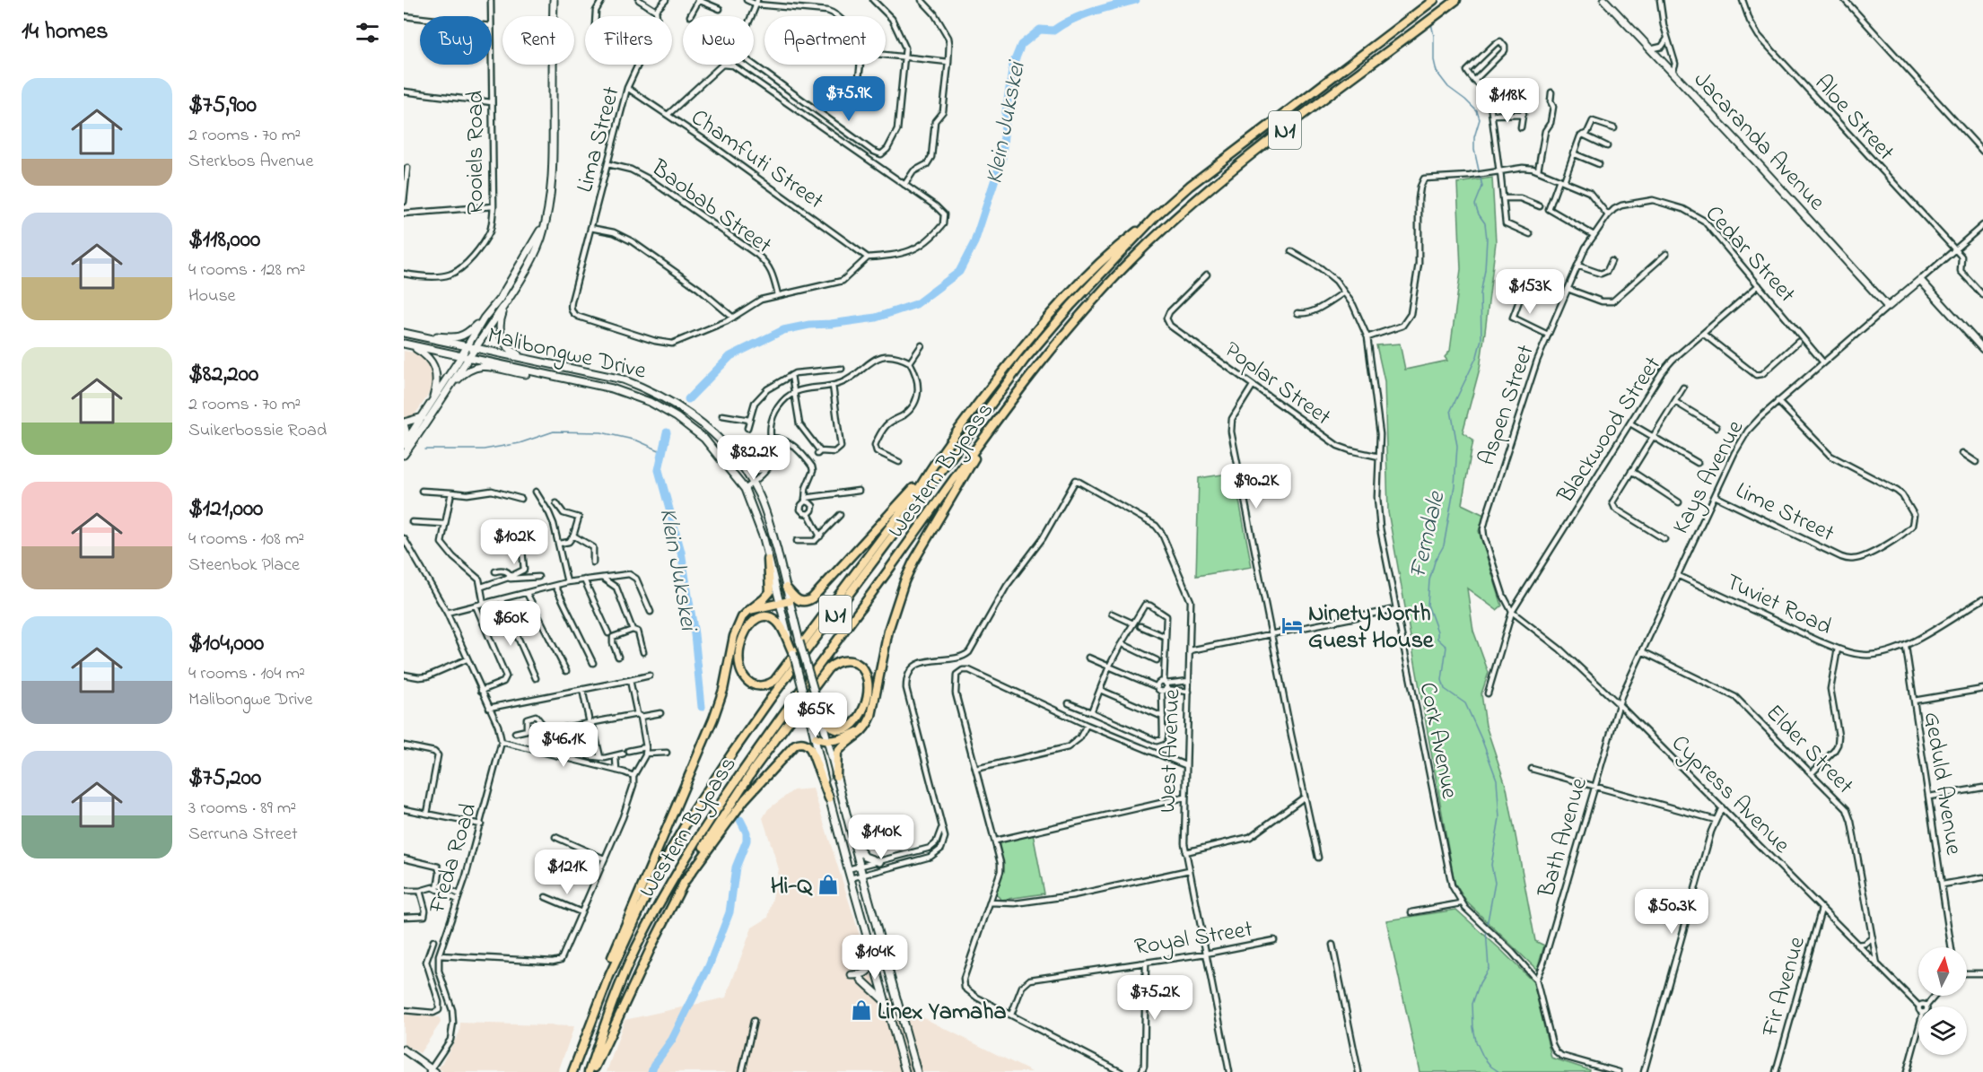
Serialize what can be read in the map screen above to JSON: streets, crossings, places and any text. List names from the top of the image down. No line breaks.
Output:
{"streets":{"highway":["N1","Western Bypass"],"main road":["Jacaranda Avenue","Malibongwe Drive","Kays Avenue"],"street":["Aloe Street","Lima Street","Rooiels Road","Chamfuti Street","Baobab Street","Cedar Street","Poplar Street","Aspen Street","Blackwood Street","Lime Street","Tuviet Road","Cork Avenue","Elder Street","West Avenue","Geduld Avenue","Cypress Avenue","Bath Avenue","Freda Road","Royal Street","Fir Avenue"]},"crossings":[["Aloe Street","Kays Avenue"],["Lima Street","Chamfuti Street"],["Lima Street","Baobab Street"],["Jacaranda Avenue","Kays Avenue"],["Cedar Street","Aspen Street"],["Cedar Street","Blackwood Street"],["Cedar Street","Kays Avenue"],["Poplar Street","Cork Avenue"],["Aspen Street","Blackwood Street"],["Aspen Street","Cypress Avenue"],["Blackwood Street","Cypress Avenue"],["Kays Avenue","Lime Street"],["Kays Avenue","Tuviet Road"],["Kays Avenue","Elder Street"],["Kays Avenue","Cypress Avenue"],["Kays Avenue","Bath Avenue"],["Tuviet Road","Geduld Avenue"],["Cork Avenue","Bath Avenue"],["Elder Street","Cypress Avenue"],["West Avenue","Royal Street"],["Cypress Avenue","Bath Avenue"],["Cypress Avenue","Fir Avenue"]],"water":["Klein Jukskei","Ferndale"],"places":{"hotel":["Ninety North Guest House"],"shop":["Hi-Q","Linex Yamaha"]},"north":"top","page":{"heading":"14 homes","chip":["Buy","Rent","Filters","New","Apartment"],"list":[{"name":"$75,900","note":"2 rooms · 70 m² · Sterkbos Avenue"},{"name":"$118,000","note":"4 rooms · 128 m² · House"},{"name":"$82,200","note":"2 rooms · 70 m² · Suikerbossie Road"},{"name":"$121,000","note":"4 rooms · 108 m² · Steenbok Place"},{"name":"$104,000","note":"4 rooms · 104 m² · Malibongwe Drive"},{"name":"$75,200","note":"3 rooms · 89 m² · Serruna Street"}],"price":["$75.9K","$118K","$153K","$82.2K","$90.2K","$102K","$60K","$65K","$46.1K","$140K","$121K","$50.3K","$104K","$75.2K"]}}
